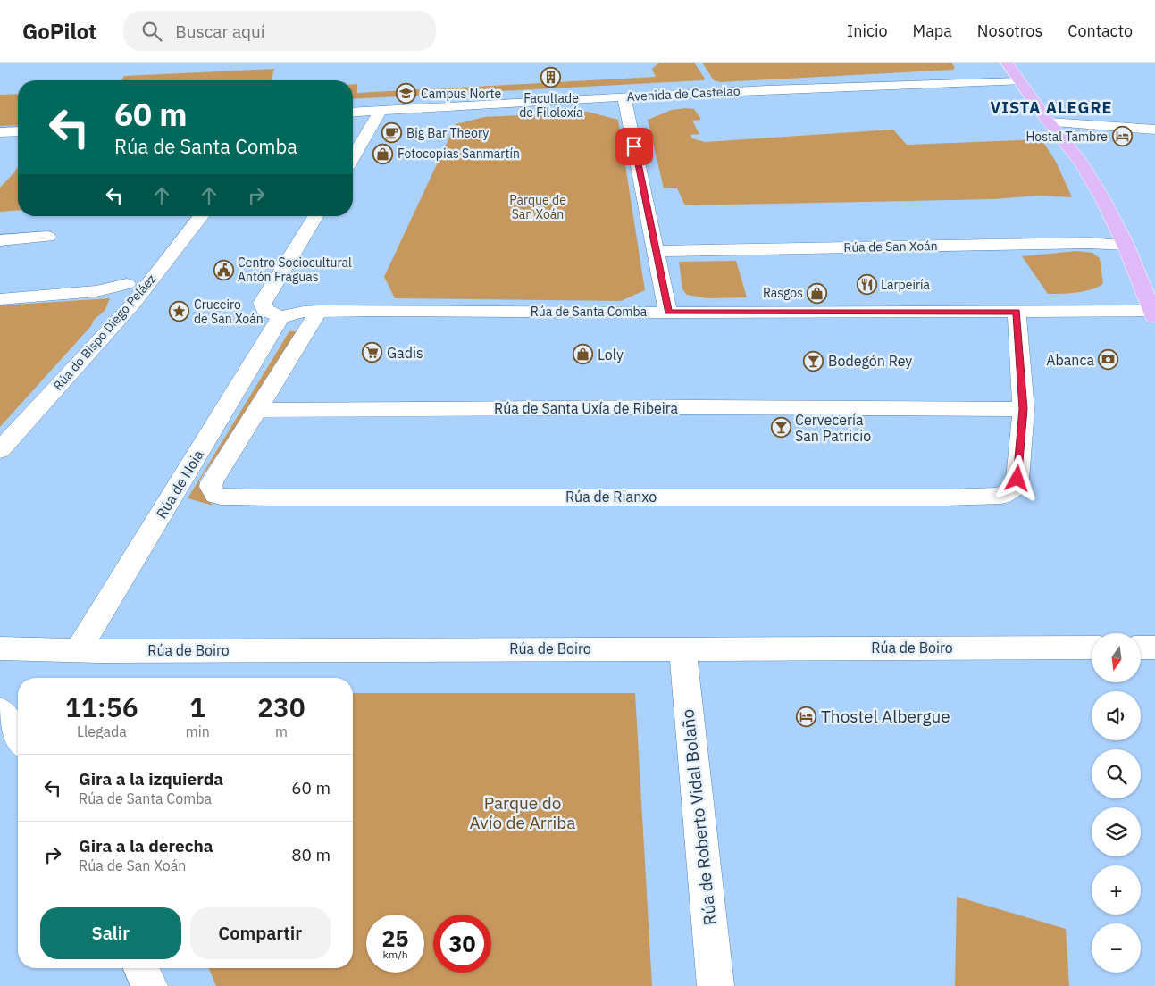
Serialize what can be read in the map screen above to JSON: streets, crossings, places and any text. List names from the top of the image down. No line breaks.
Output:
{"streets":{"street":["Avenida de Castelao","Rúa de San Xoán","Rúa de Santa Comba","Rúa do Bispo Diego Peláez","Rúa de Santa Uxía de Ribeira","Rúa de Noia","Rúa de Rianxo","Rúa de Boiro","Rúa de Roberto Vidal Bolaño"]},"crossings":[["Rúa de Santa Comba","Rúa de Noia"],["Rúa de Santa Uxía de Ribeira","Rúa de Noia"],["Rúa de Santa Uxía de Ribeira","Rúa de Rianxo"],["Rúa de Noia","Rúa de Rianxo"],["Rúa de Noia","Rúa de Boiro"],["Rúa de Boiro","Rúa de Roberto Vidal Bolaño"]],"districts":["VISTA ALEGRE"],"parks":["Parque de San Xoán","Parque do Avío de Arriba"],"places":{"building":["Facultade de Filoloxía"],"school or university":["Campus Norte"],"cafe":["Big Bar Theory"],"hotel":["Hostal Tambre","Thostel Albergue"],"shop":["Fotocopias Sanmartín","Rasgos","Loly"],"public building":["Centro Sociocultural Antón Fraguas"],"restaurant":["Larpeiría"],"place":["Cruceiro de San Xoán"],"supermarket":["Gadis"],"bank":["Abanca"],"bar":["Bodegón Rey","Cervecería San Patricio"]},"north":"bottom","page":{"header":"GoPilot","search":"Buscar aquí","nav":["Inicio","Mapa","Nosotros","Contacto"],"turn":["60 m","Rúa de Santa Comba"],"map_buttons":["+","−"],"eta":["11:56","Llegada","1","min","230","m"],"list":[{"name":"Gira a la izquierda","note":"Rúa de Santa Comba","value":"60 m"},{"name":"Gira a la derecha","note":"Rúa de San Xoán","value":"80 m"}],"buttons":["Salir","Compartir"],"speed":"25 km/h","limit":"30"}}
